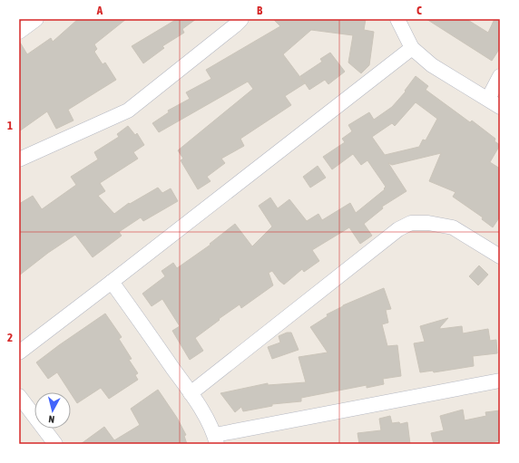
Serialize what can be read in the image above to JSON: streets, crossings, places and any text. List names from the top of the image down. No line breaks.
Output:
{"north":"bottom","grid":{"columns":["A","B","C"],"rows":["1","2"]}}
